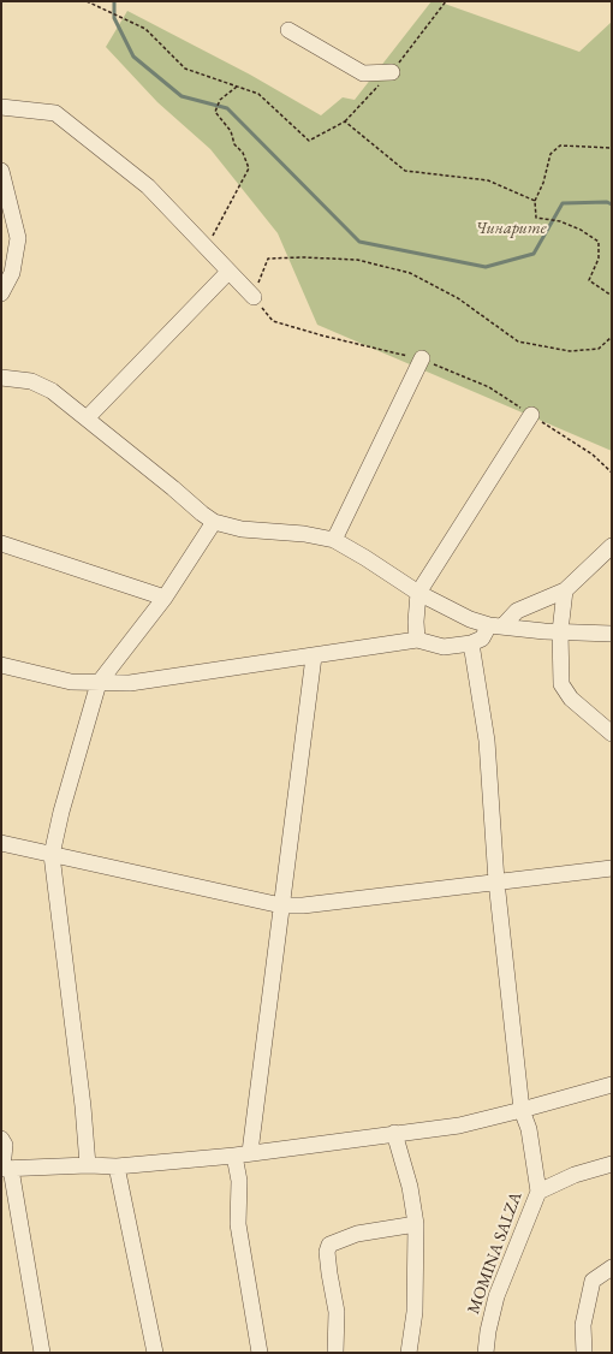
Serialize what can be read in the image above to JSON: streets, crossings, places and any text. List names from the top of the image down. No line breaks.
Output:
{"streets":{"street":["MOMINA SALZA"]},"parks":["Чинарите"]}
